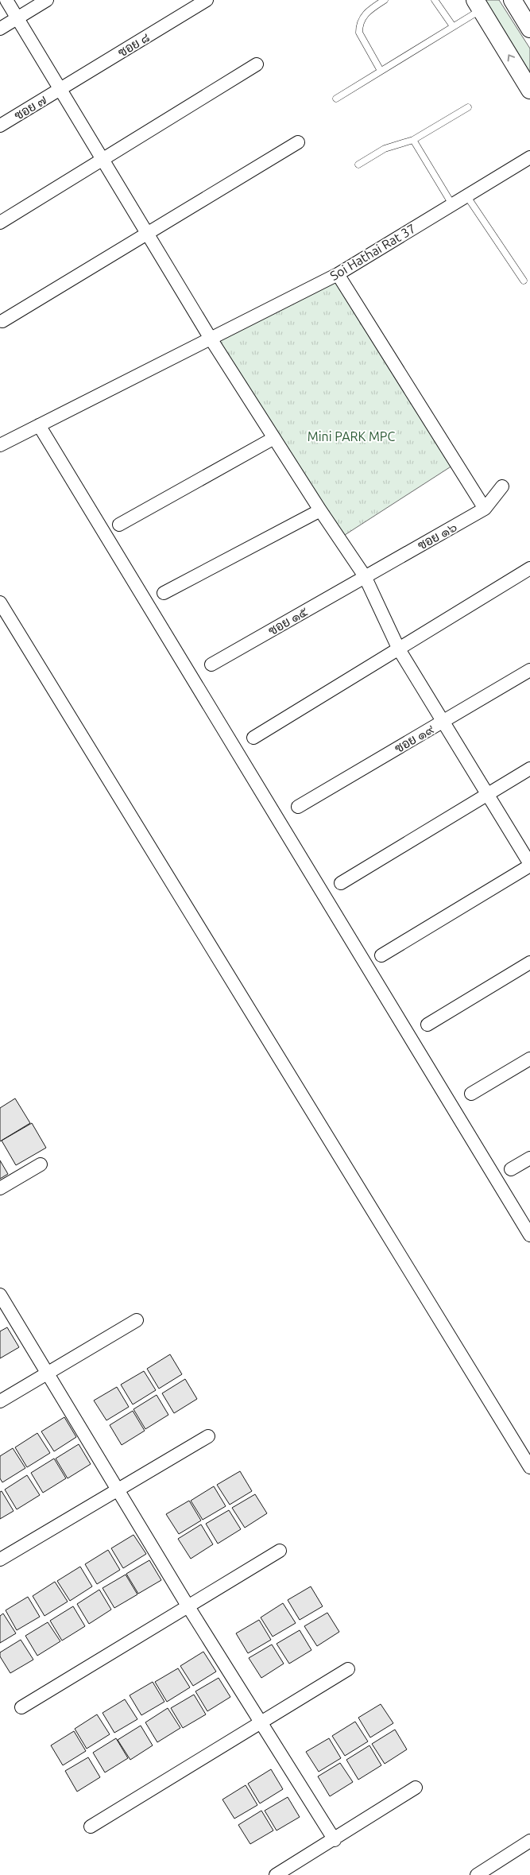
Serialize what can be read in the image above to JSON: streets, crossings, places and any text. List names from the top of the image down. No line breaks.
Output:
{"streets":{"street":["ซอย ๘","ซอย ๗","Soi Hathai Rat 37","ซอย ๑๖","ซอย ๑๕","ซอย ๑๙"]},"crossings":[["ซอย ๘","ซอย ๗"],["ซอย ๑๖","ซอย ๑๕"]],"parks":["Mini PARK MPC"]}
